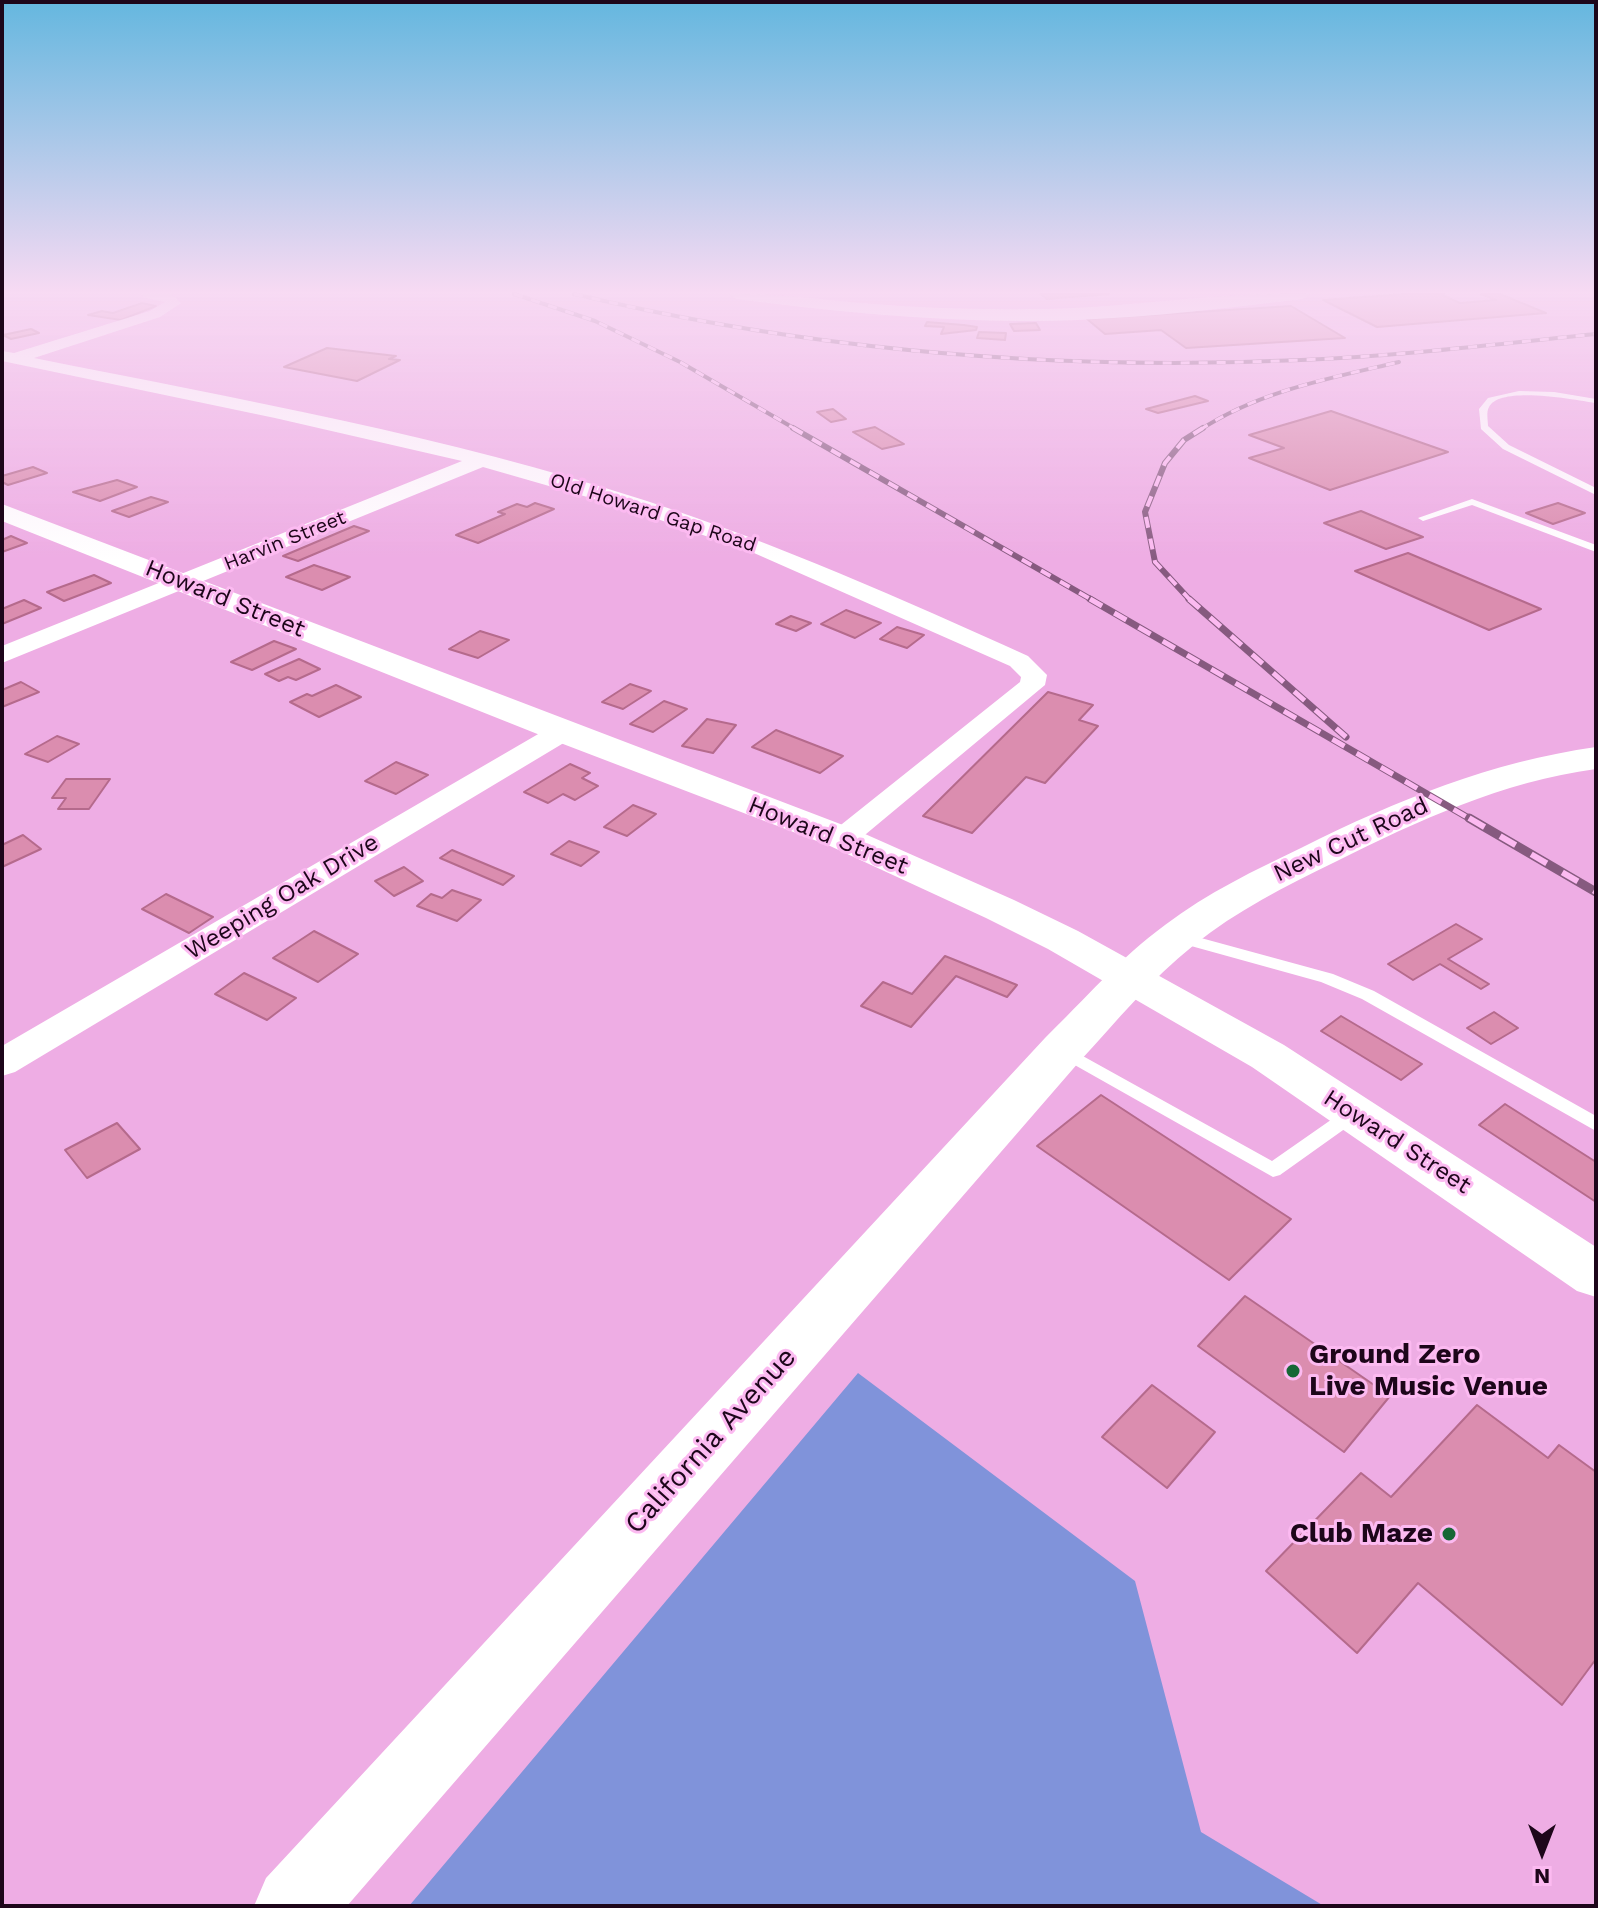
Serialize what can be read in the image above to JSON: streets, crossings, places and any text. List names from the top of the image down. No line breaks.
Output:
{"streets":{"main road":["New Cut Road","California Avenue"],"street":["Old Howard Gap Road","Harvin Street","Howard Street","Weeping Oak Drive"]},"crossings":[["Old Howard Gap Road","Harvin Street"],["Old Howard Gap Road","Howard Street"],["Harvin Street","Howard Street"],["Howard Street","New Cut Road"],["Howard Street","Weeping Oak Drive"],["Howard Street","California Avenue"],["New Cut Road","California Avenue"]],"places":["Ground Zero Live Music Venue","Club Maze"],"north":"bottom"}
